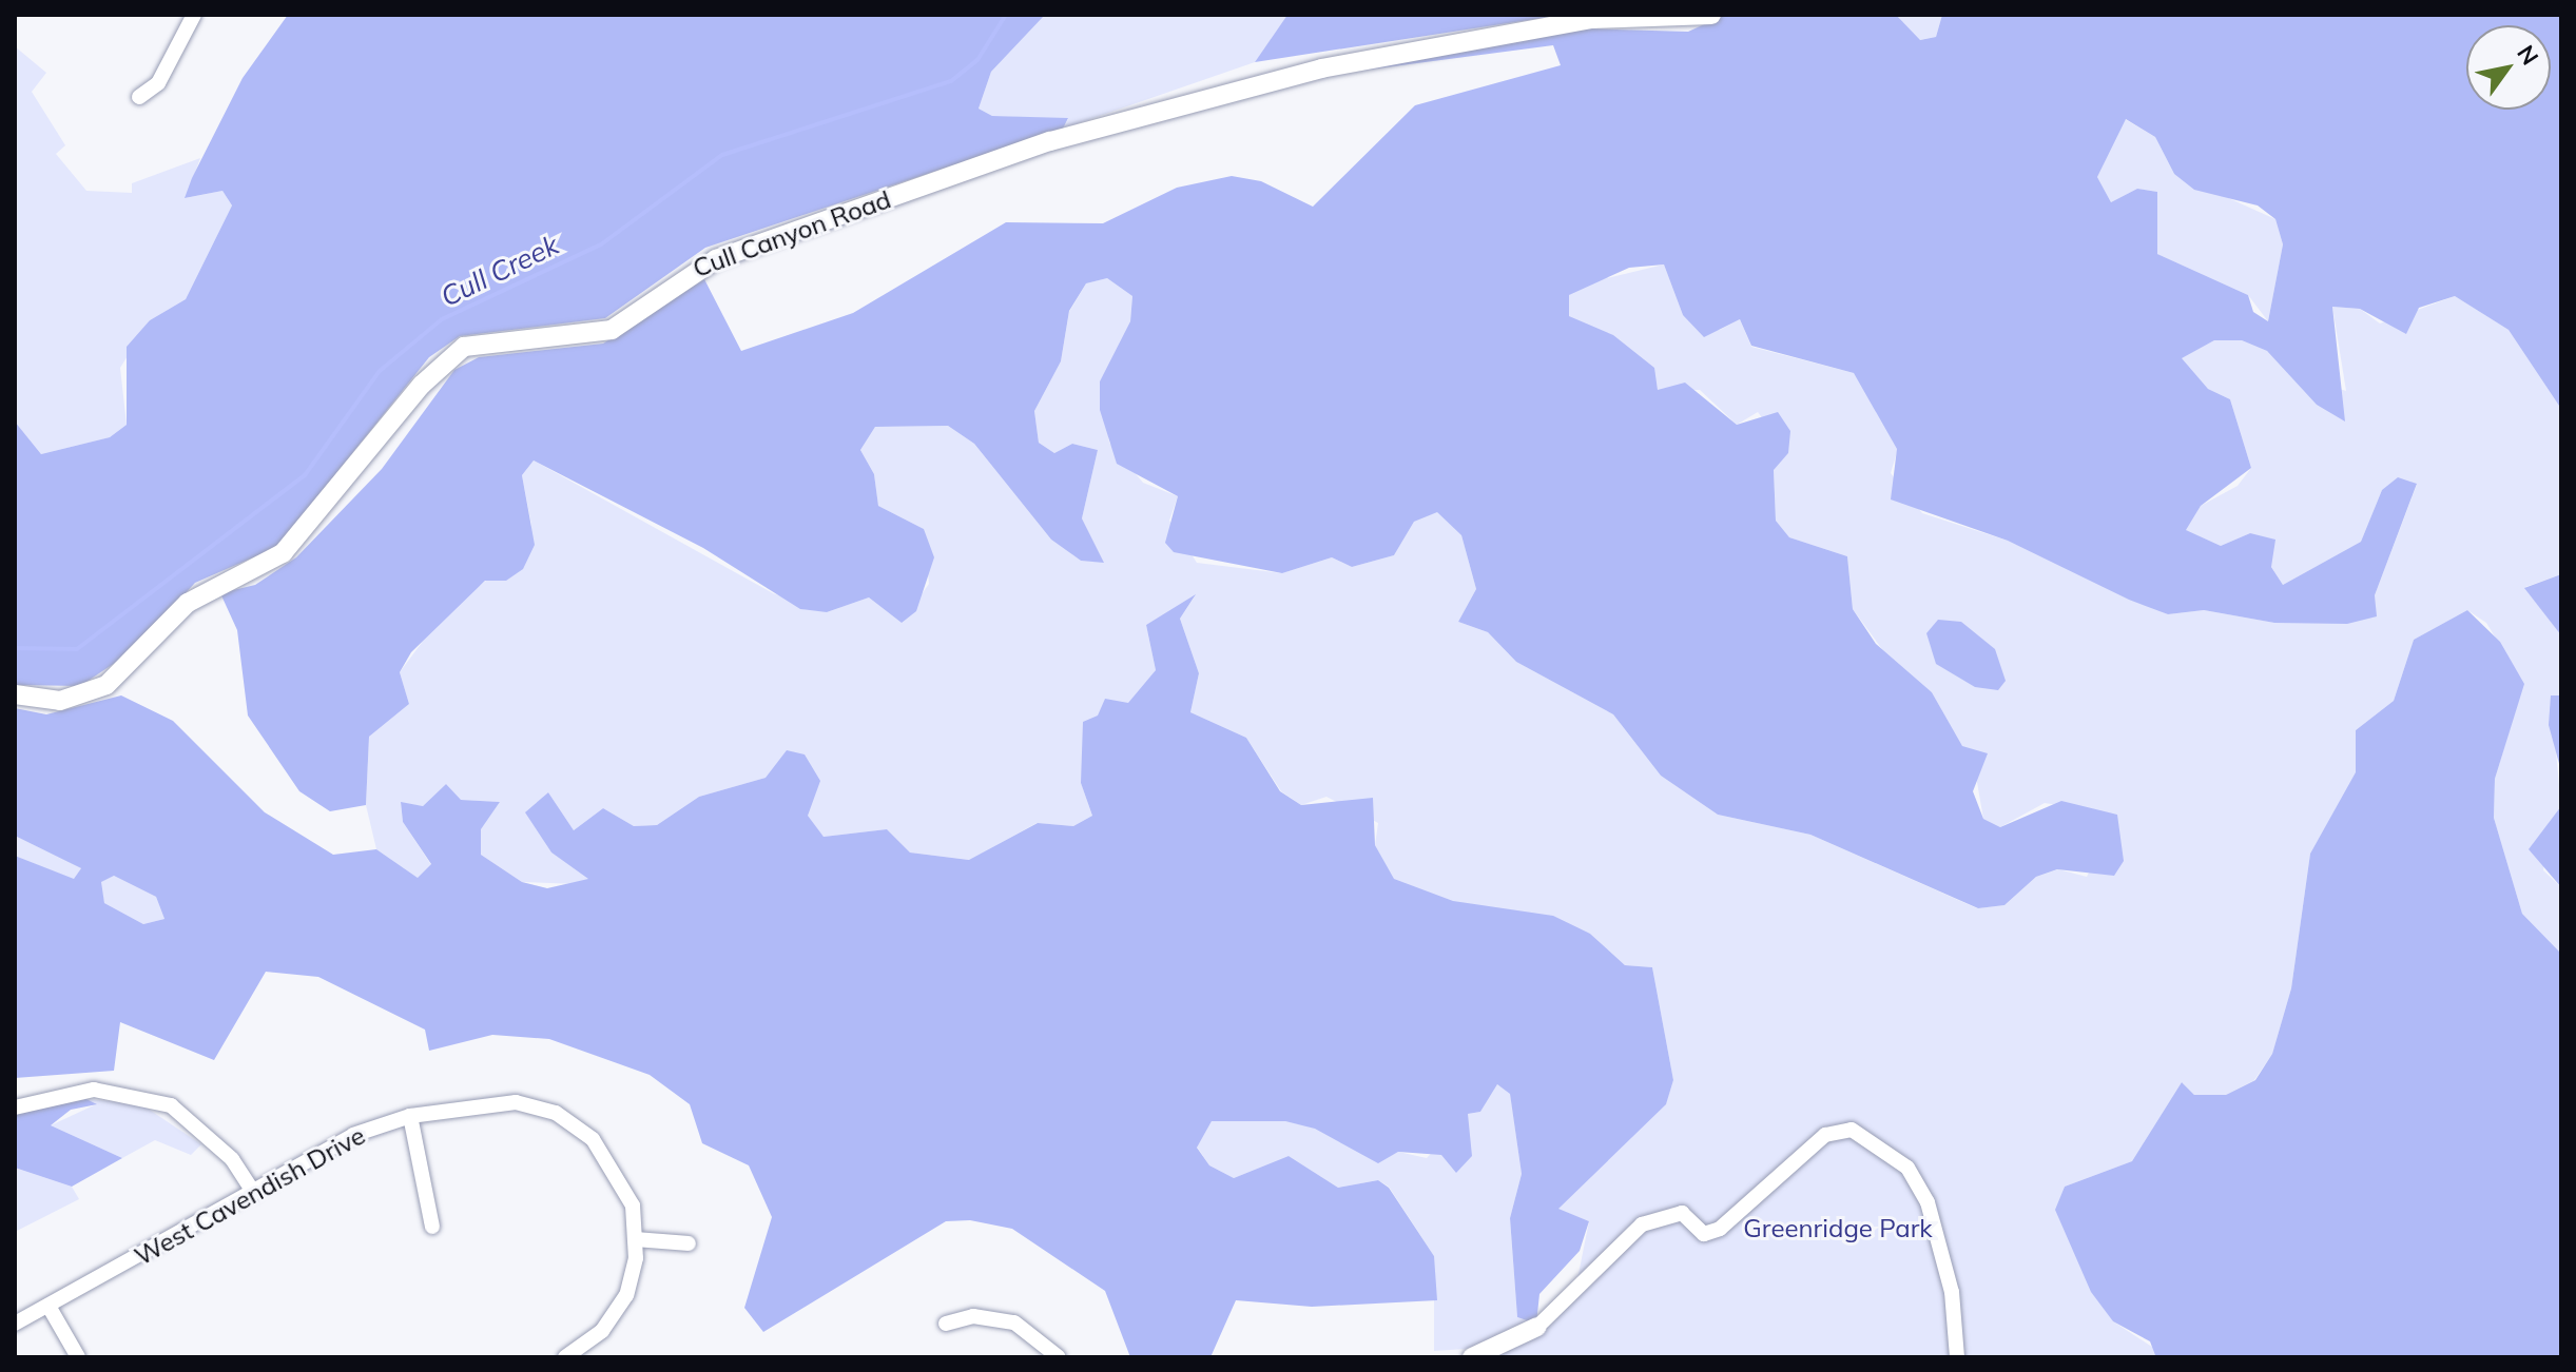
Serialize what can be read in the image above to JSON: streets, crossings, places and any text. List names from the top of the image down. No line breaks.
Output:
{"streets":{"street":["Cull Canyon Road","West Cavendish Drive"]},"water":["Cull Creek"],"parks":["Greenridge Park"],"north":"top right"}
